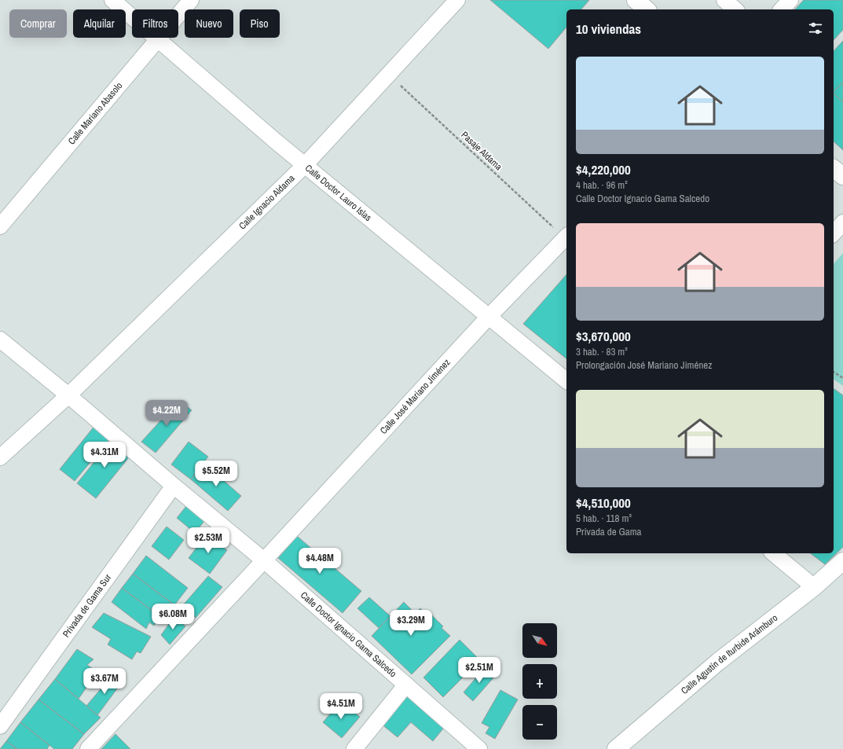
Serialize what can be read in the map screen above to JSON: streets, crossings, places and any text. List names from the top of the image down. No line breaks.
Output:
{"streets":{"street":["Calle Mariano Abasolo","Calle Doctor Lauro Islas","Calle Ignacio Aldama","Calle José Mariano Jiménez","Privada de Gama Sur","Calle Doctor Ignacio Gama Salcedo","Calle Agustín de Iturbide Arámburo"],"path":["Pasaje Aldama"]},"crossings":[["Calle Mariano Abasolo","Calle Doctor Lauro Islas"],["Pasaje Aldama","Calle Ignacio Aldama"],["Pasaje Aldama","Calle José Mariano Jiménez"],["Calle Doctor Lauro Islas","Calle Ignacio Aldama"],["Calle Doctor Lauro Islas","Calle José Mariano Jiménez"],["Calle Ignacio Aldama","Calle Doctor Ignacio Gama Salcedo"],["Calle José Mariano Jiménez","Calle Doctor Ignacio Gama Salcedo"],["Privada de Gama Sur","Calle Doctor Ignacio Gama Salcedo"]],"north":"bottom right","page":{"chip":["Comprar","Alquilar","Filtros","Nuevo","Piso"],"heading":"10 viviendas","list":[{"name":"$4,220,000","note":"4 hab. · 96 m² · Calle Doctor Ignacio Gama Salcedo"},{"name":"$3,670,000","note":"3 hab. · 83 m² · Prolongación José Mariano Jiménez"},{"name":"$4,510,000","note":"5 hab. · 118 m² · Privada de Gama"}],"price":["$4.22M","$4.31M","$5.52M","$2.53M","$4.48M","$6.08M","$3.29M","$2.51M","$3.67M","$4.51M"],"map_buttons":["+","−"]}}
